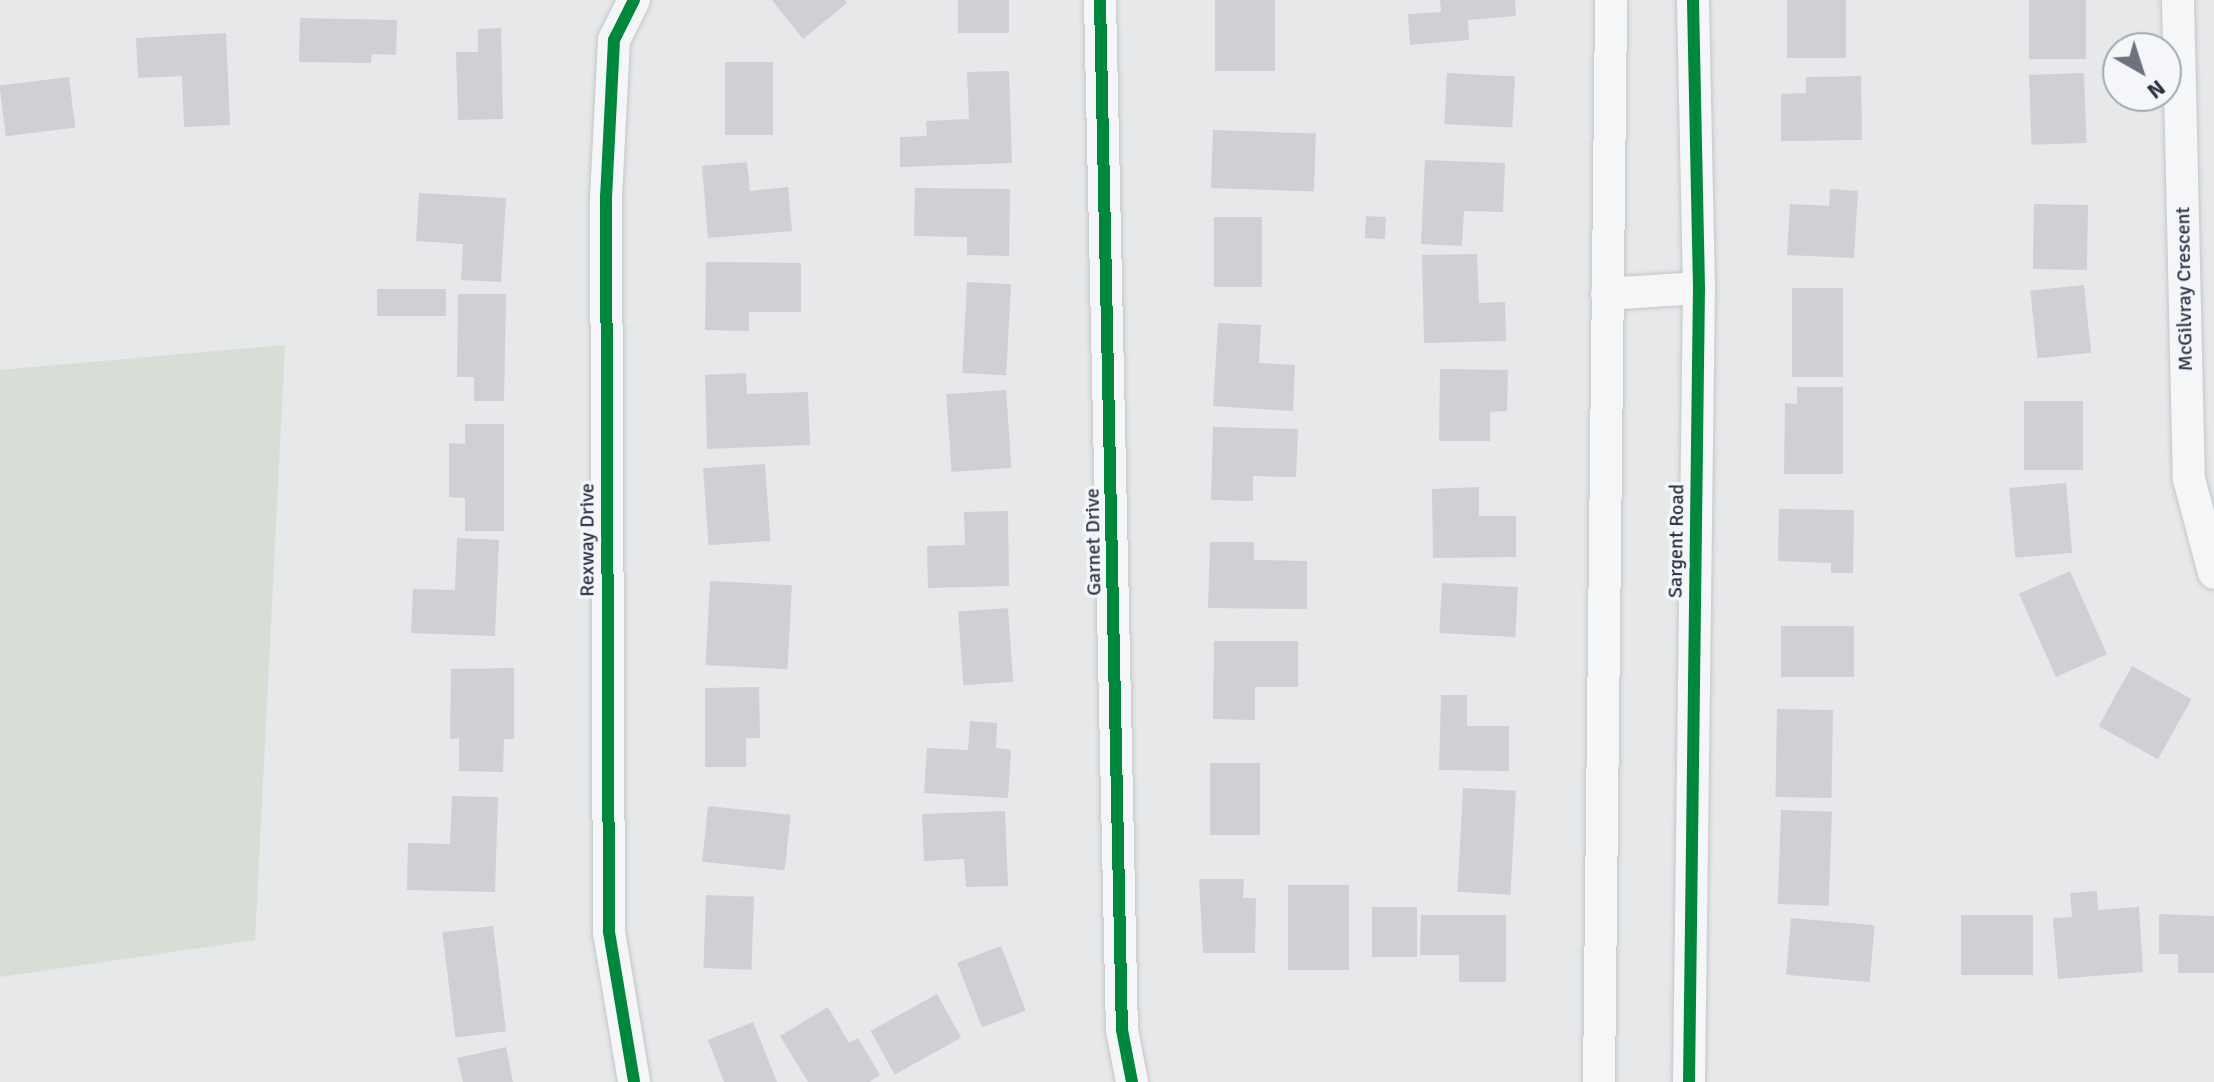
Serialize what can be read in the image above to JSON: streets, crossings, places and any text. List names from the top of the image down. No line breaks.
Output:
{"streets":{"street":["McGilvray Crescent","Rexway Drive","Sargent Road","Garnet Drive"]},"north":"bottom right"}
